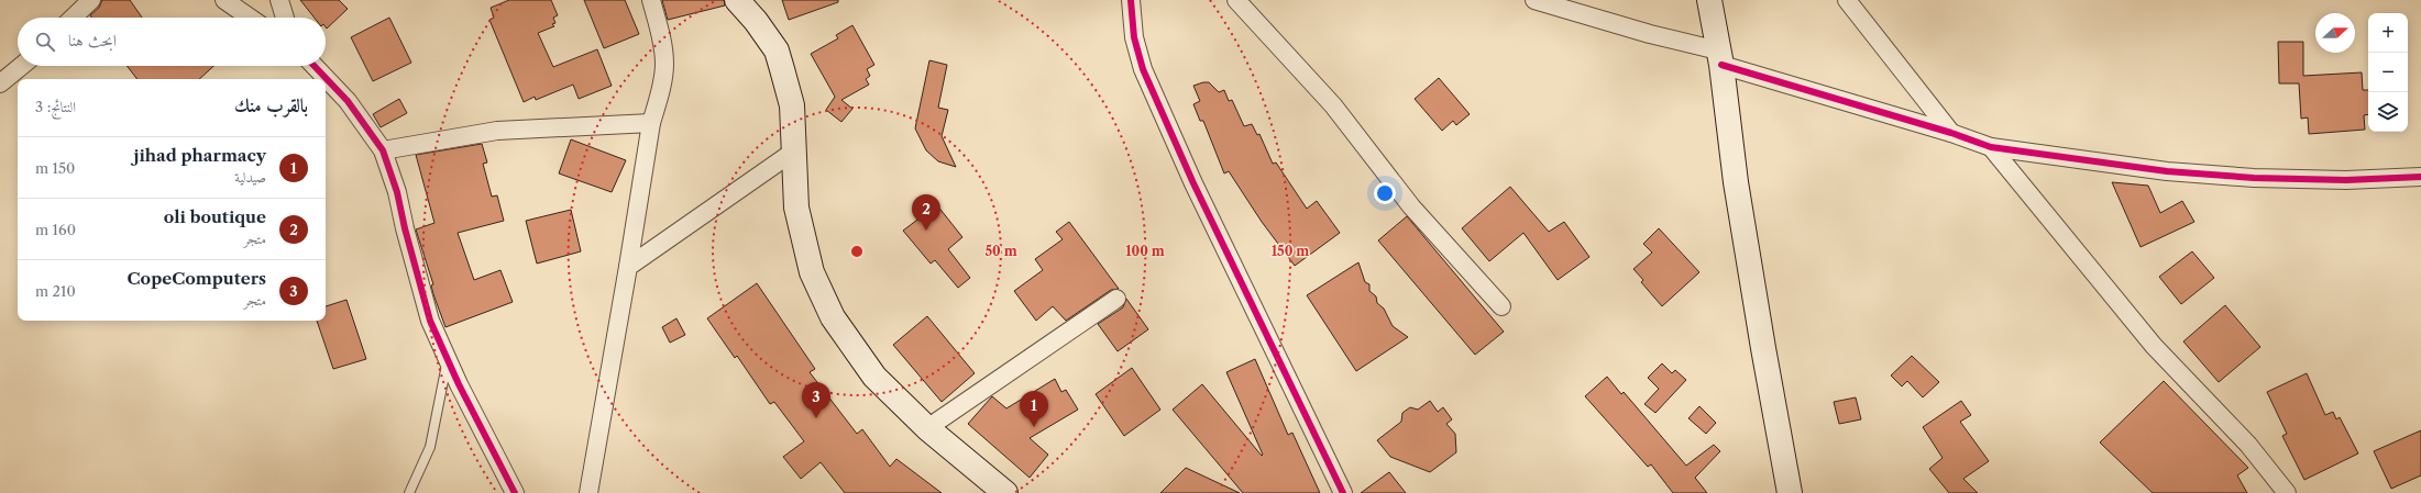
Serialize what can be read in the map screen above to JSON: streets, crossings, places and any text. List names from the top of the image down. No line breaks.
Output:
{"north":"right","page":{"map_buttons":["+","−"],"search":"ابحث هنا","heading":["بالقرب منك","النتائج: 3"],"list":[{"mark":"1","name":"jihad pharmacy","note":"صيدلية","value":"150 m"},{"mark":"2","name":"oli boutique","note":"متجر","value":"160 m"},{"mark":"3","name":"CopeComputers","note":"متجر","value":"210 m"}],"pins":["2","3","1"]},"rings":["50 m","100 m","150 m"]}
